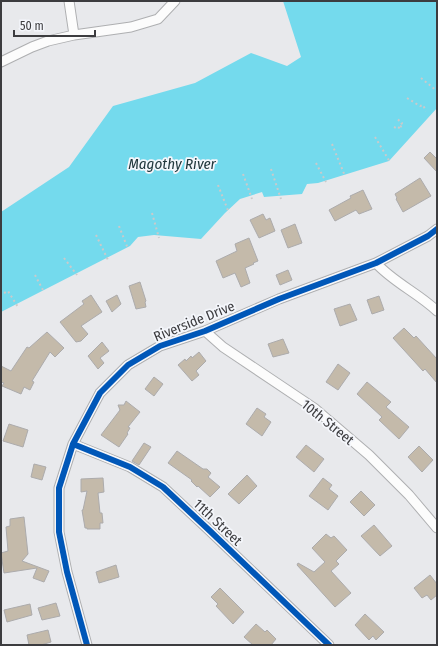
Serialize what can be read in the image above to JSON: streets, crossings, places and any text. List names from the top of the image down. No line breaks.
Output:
{"streets":{"street":["Riverside Drive","10th Street","11th Street"]},"crossings":[["Riverside Drive","10th Street"],["Riverside Drive","11th Street"]],"water":["Magothy River"],"scale_bar":"50 m"}
